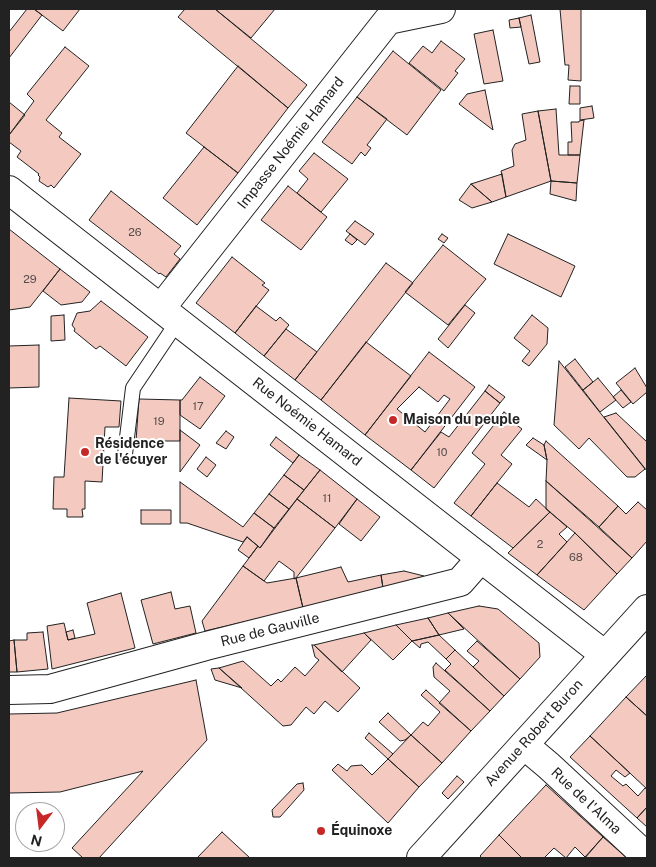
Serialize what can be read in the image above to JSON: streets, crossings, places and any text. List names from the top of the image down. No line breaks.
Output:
{"streets":{"street":["Impasse Noémie Hamard","Rue Noémie Hamard","Rue de Gauville","Avenue Robert Buron","Rue de l'Alma"]},"crossings":[["Impasse Noémie Hamard","Rue Noémie Hamard"],["Rue Noémie Hamard","Rue de Gauville"],["Rue Noémie Hamard","Avenue Robert Buron"],["Avenue Robert Buron","Rue de l'Alma"]],"places":["Maison du peuple","Résidence de l'écuyer","Équinoxe"],"house_numbers":["26","29","17","19","10","11","2","68"],"north":"bottom"}
